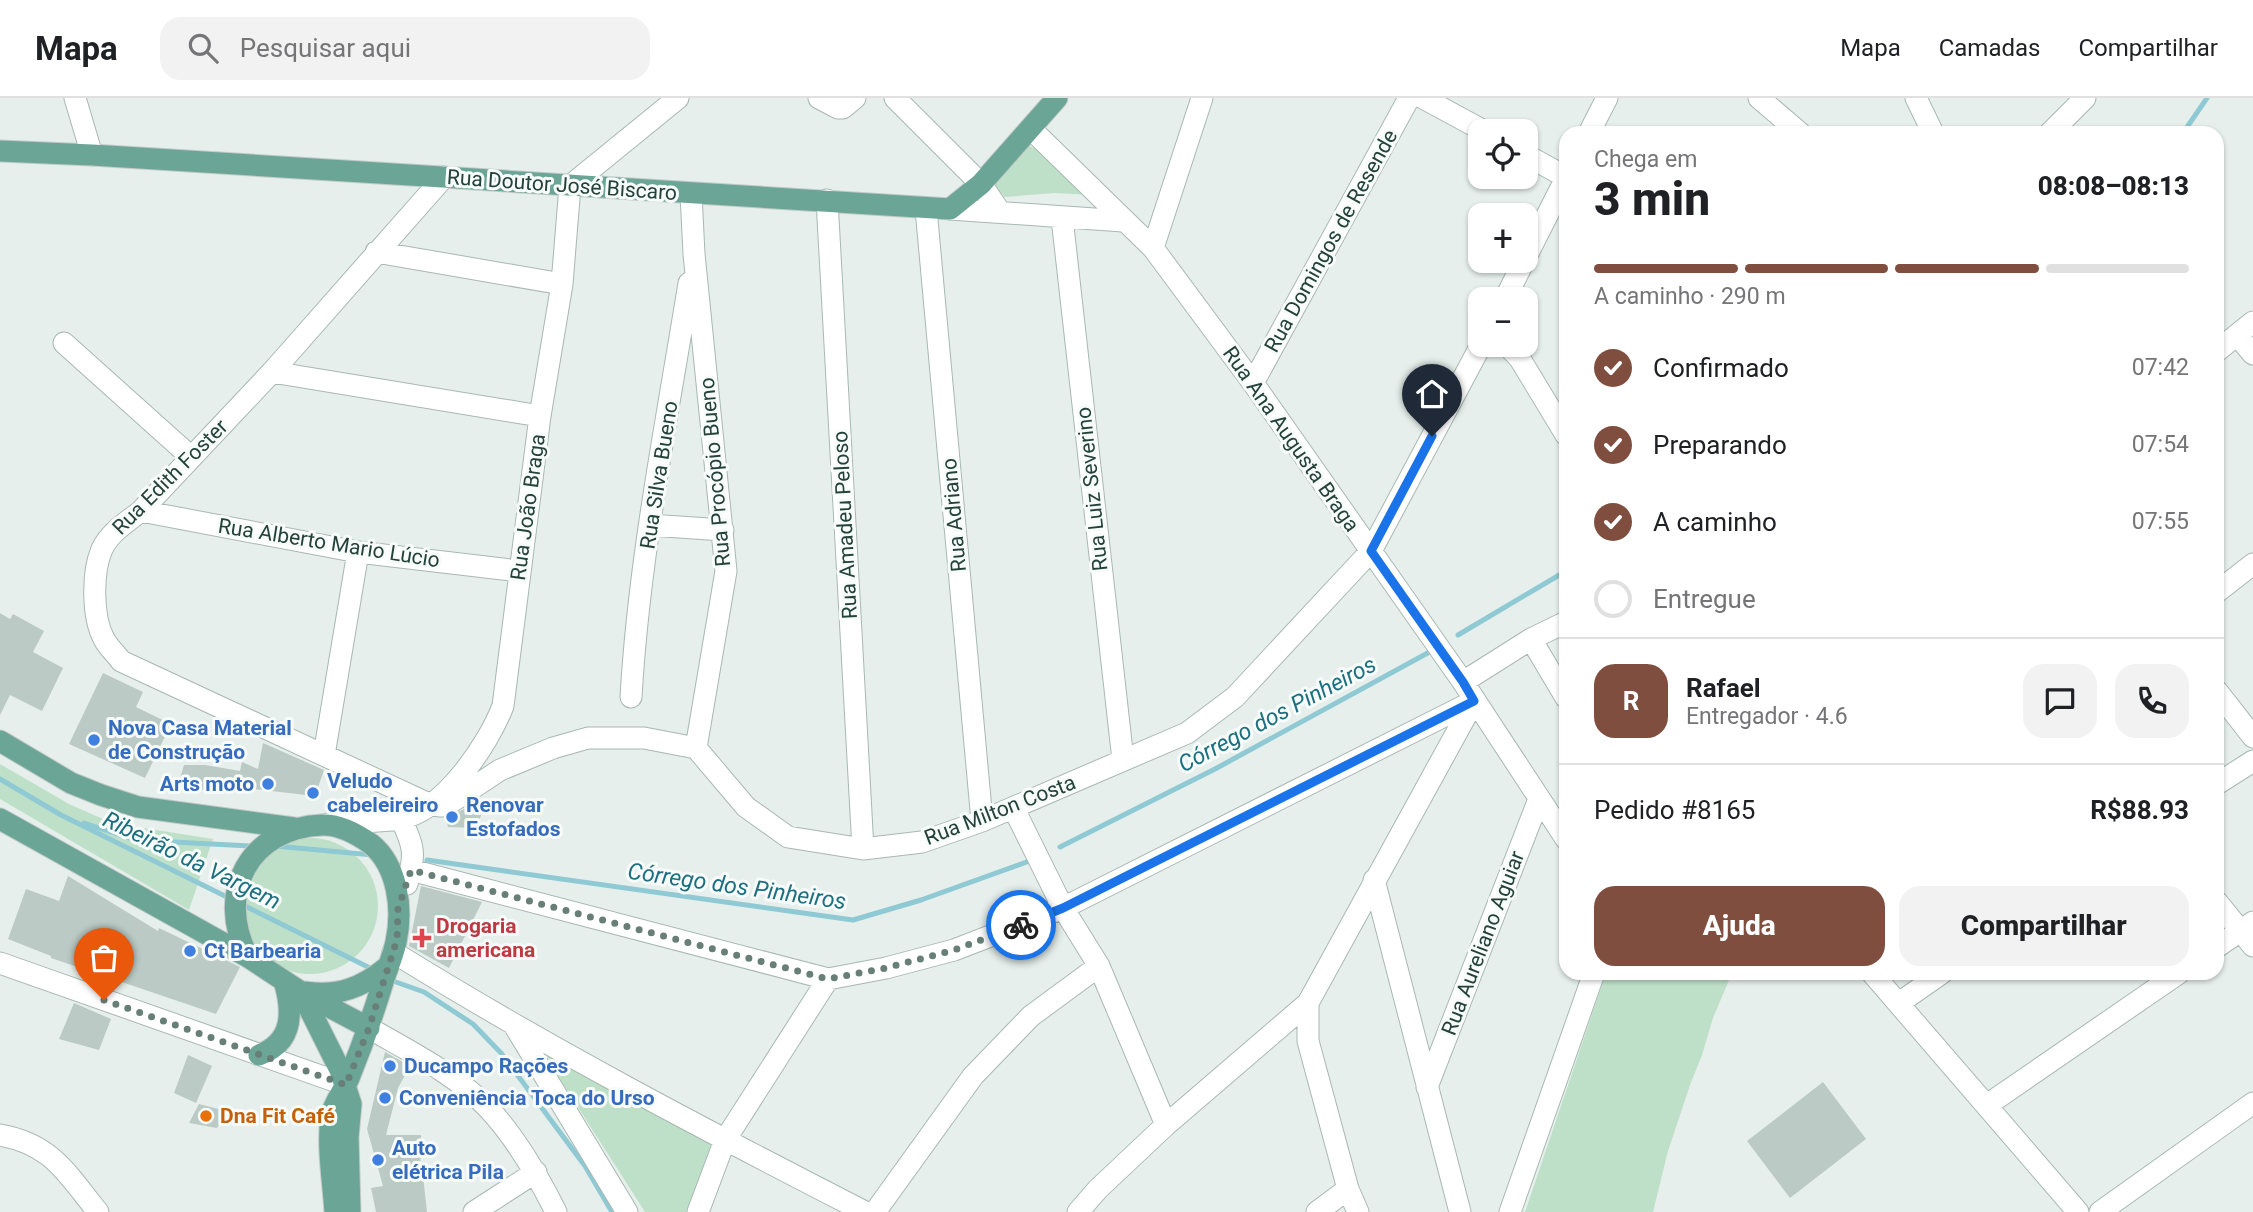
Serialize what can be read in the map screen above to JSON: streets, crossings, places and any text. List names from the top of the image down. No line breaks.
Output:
{"streets":{"main road":["Rua Doutor José Biscaro"],"street":["Rua Domingos de Resende","Rua Ana Augusta Braga","Rua Procópio Bueno","Rua Silva Bueno","Rua Edith Foster","Rua Luiz Severino","Rua João Braga","Rua Adriano","Rua Amadeu Peloso","Rua Alberto Mario Lúcio","Rua Milton Costa","Rua Aureliano Aguiar"]},"crossings":[["Rua Doutor José Biscaro","Rua Ana Augusta Braga"],["Rua Doutor José Biscaro","Rua Procópio Bueno"],["Rua Doutor José Biscaro","Rua Edith Foster"],["Rua Doutor José Biscaro","Rua Luiz Severino"],["Rua Doutor José Biscaro","Rua João Braga"],["Rua Doutor José Biscaro","Rua Adriano"],["Rua Doutor José Biscaro","Rua Amadeu Peloso"],["Rua Domingos de Resende","Rua Ana Augusta Braga"],["Rua Ana Augusta Braga","Rua Milton Costa"],["Rua Ana Augusta Braga","Rua Aureliano Aguiar"],["Rua Procópio Bueno","Rua Silva Bueno"],["Rua Procópio Bueno","Rua Milton Costa"],["Rua Edith Foster","Rua João Braga"],["Rua Edith Foster","Rua Alberto Mario Lúcio"],["Rua Luiz Severino","Rua Milton Costa"],["Rua João Braga","Rua Alberto Mario Lúcio"],["Rua Adriano","Rua Milton Costa"],["Rua Amadeu Peloso","Rua Milton Costa"]],"water":["Córrego dos Pinheiros","Ribeirão da Vargem"],"places":{"other":["Nova Casa Material de Construção","Arts moto","Veludo cabeleireiro","Renovar Estofados","Ct Barbearia","Ducampo Rações","Conveniência Toca do Urso","Dna Fit Café","Auto elétrica Pila"],"health":["Drogaria americana"]},"page":{"header":"Mapa","search":"Pesquisar aqui","nav":["Mapa","Camadas","Compartilhar"],"map_buttons":["+","−"],"heading":["3 min","Chega em","08:08–08:13"],"panel":["Rafael","Entregador · 4.6","Pedido #8165","R$88.93"],"bar":"A caminho · 290 m","list":[["Confirmado","07:42"],["Preparando","07:54"],["A caminho","07:55"],"Entregue"],"round":"R","buttons":["Ajuda","Compartilhar"]}}
